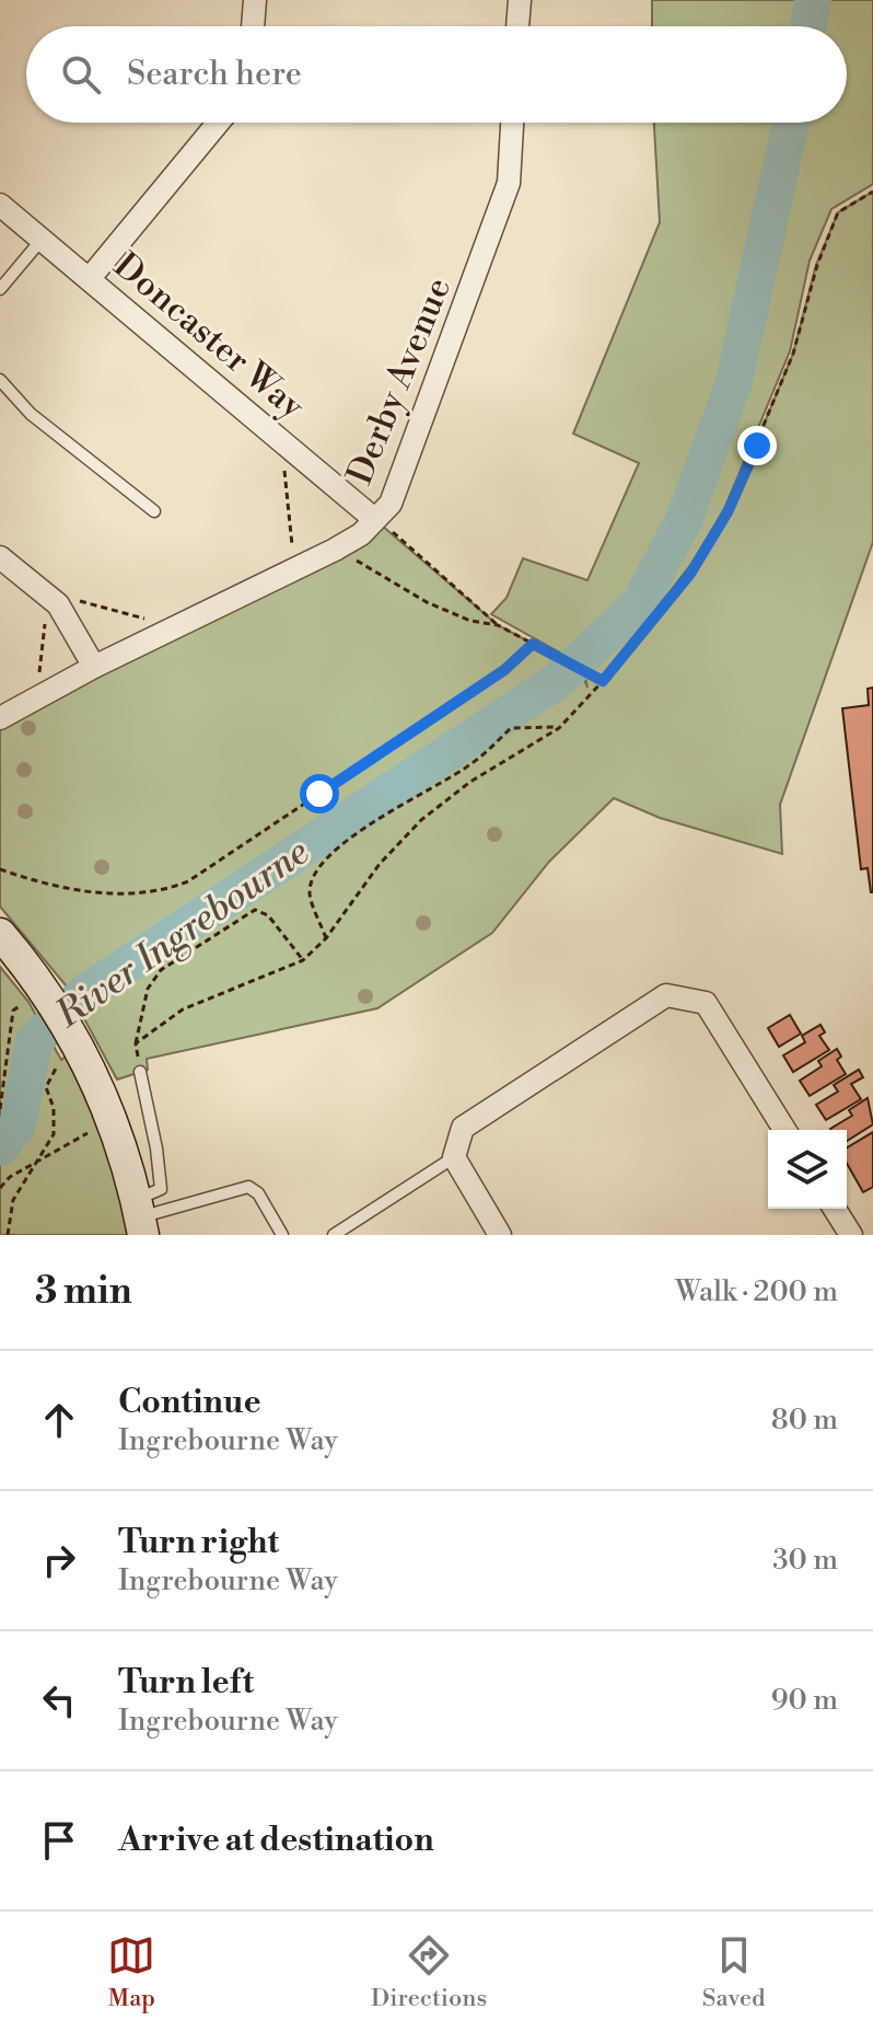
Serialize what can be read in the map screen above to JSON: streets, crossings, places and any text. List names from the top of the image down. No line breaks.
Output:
{"streets":{"street":["Doncaster Way","Derby Avenue"]},"crossings":[["Doncaster Way","Derby Avenue"]],"water":["River Ingrebourne"],"page":{"search":"Search here","heading":["3 min","Walk · 200 m"],"list":[["Continue","Ingrebourne Way","80 m"],["Turn right","Ingrebourne Way","30 m"],["Turn left","Ingrebourne Way","90 m"],"Arrive at destination"],"nav":["Map","Directions","Saved"]}}
